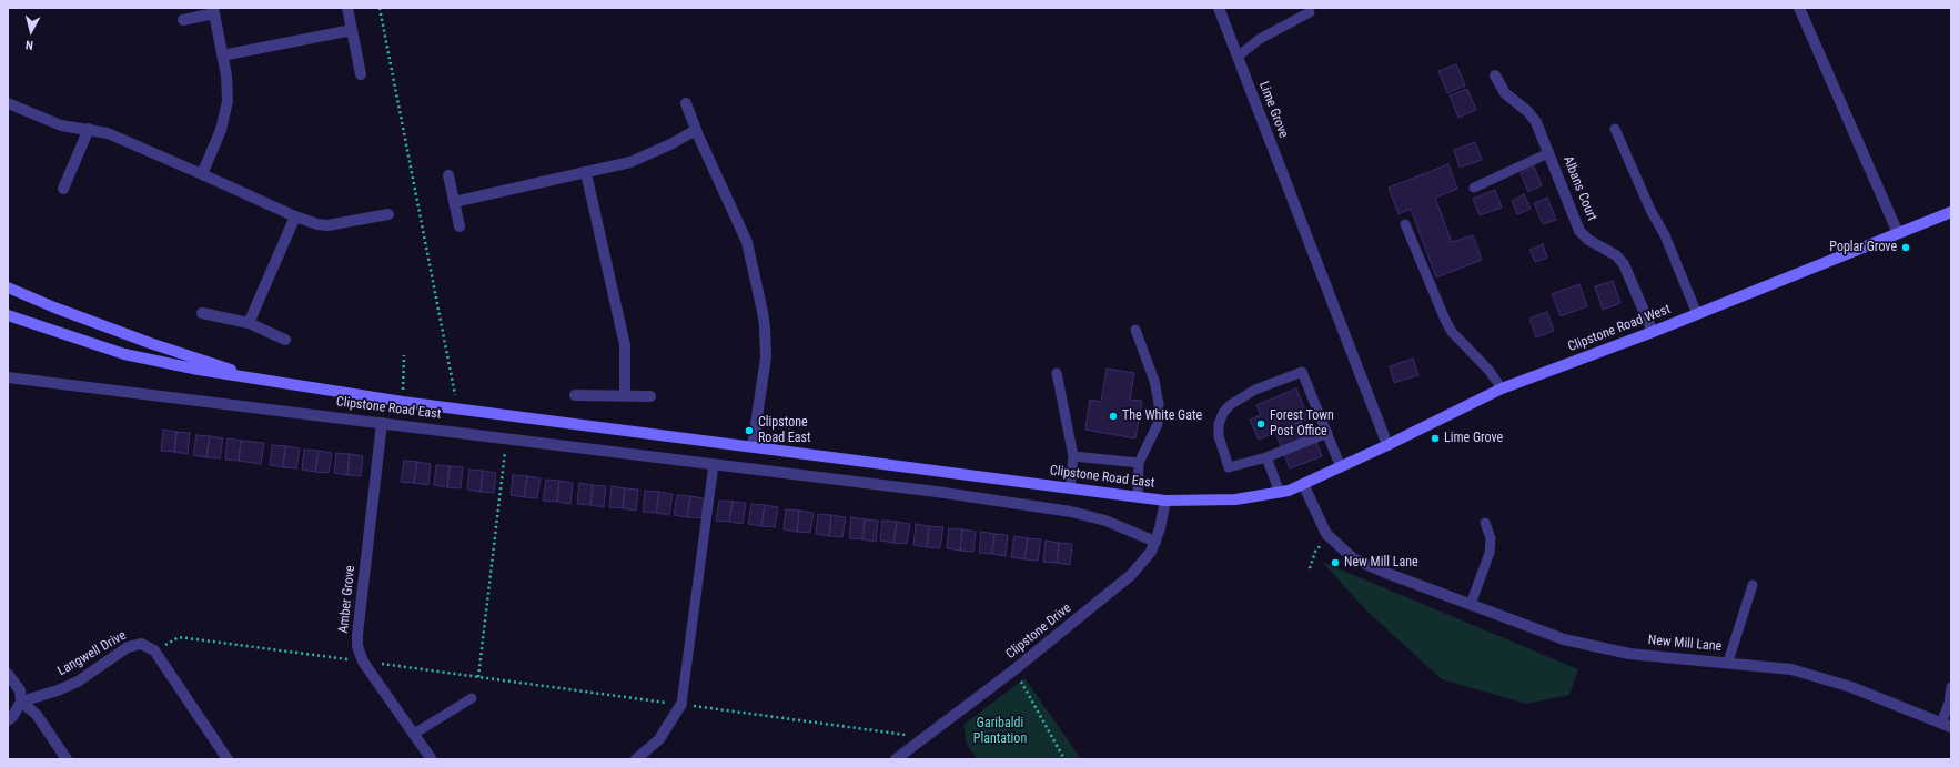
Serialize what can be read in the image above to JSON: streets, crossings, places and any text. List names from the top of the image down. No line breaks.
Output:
{"streets":{"main road":["Clipstone Road West","Clipstone Road East"],"street":["Lime Grove","Albans Court","Amber Grove","Clipstone Drive","New Mill Lane","Langwell Drive"]},"crossings":[["Lime Grove","Clipstone Road West"],["Albans Court","Clipstone Road West"],["Clipstone Road West","Clipstone Road East"],["Clipstone Road West","New Mill Lane"],["Clipstone Road East","Amber Grove"],["Clipstone Road East","Clipstone Drive"],["Clipstone Road East","New Mill Lane"]],"parks":["Garibaldi Plantation"],"places":["Poplar Grove","The White Gate","Forest Town Post Office","Clipstone Road East","Lime Grove","New Mill Lane"],"north":"bottom"}
